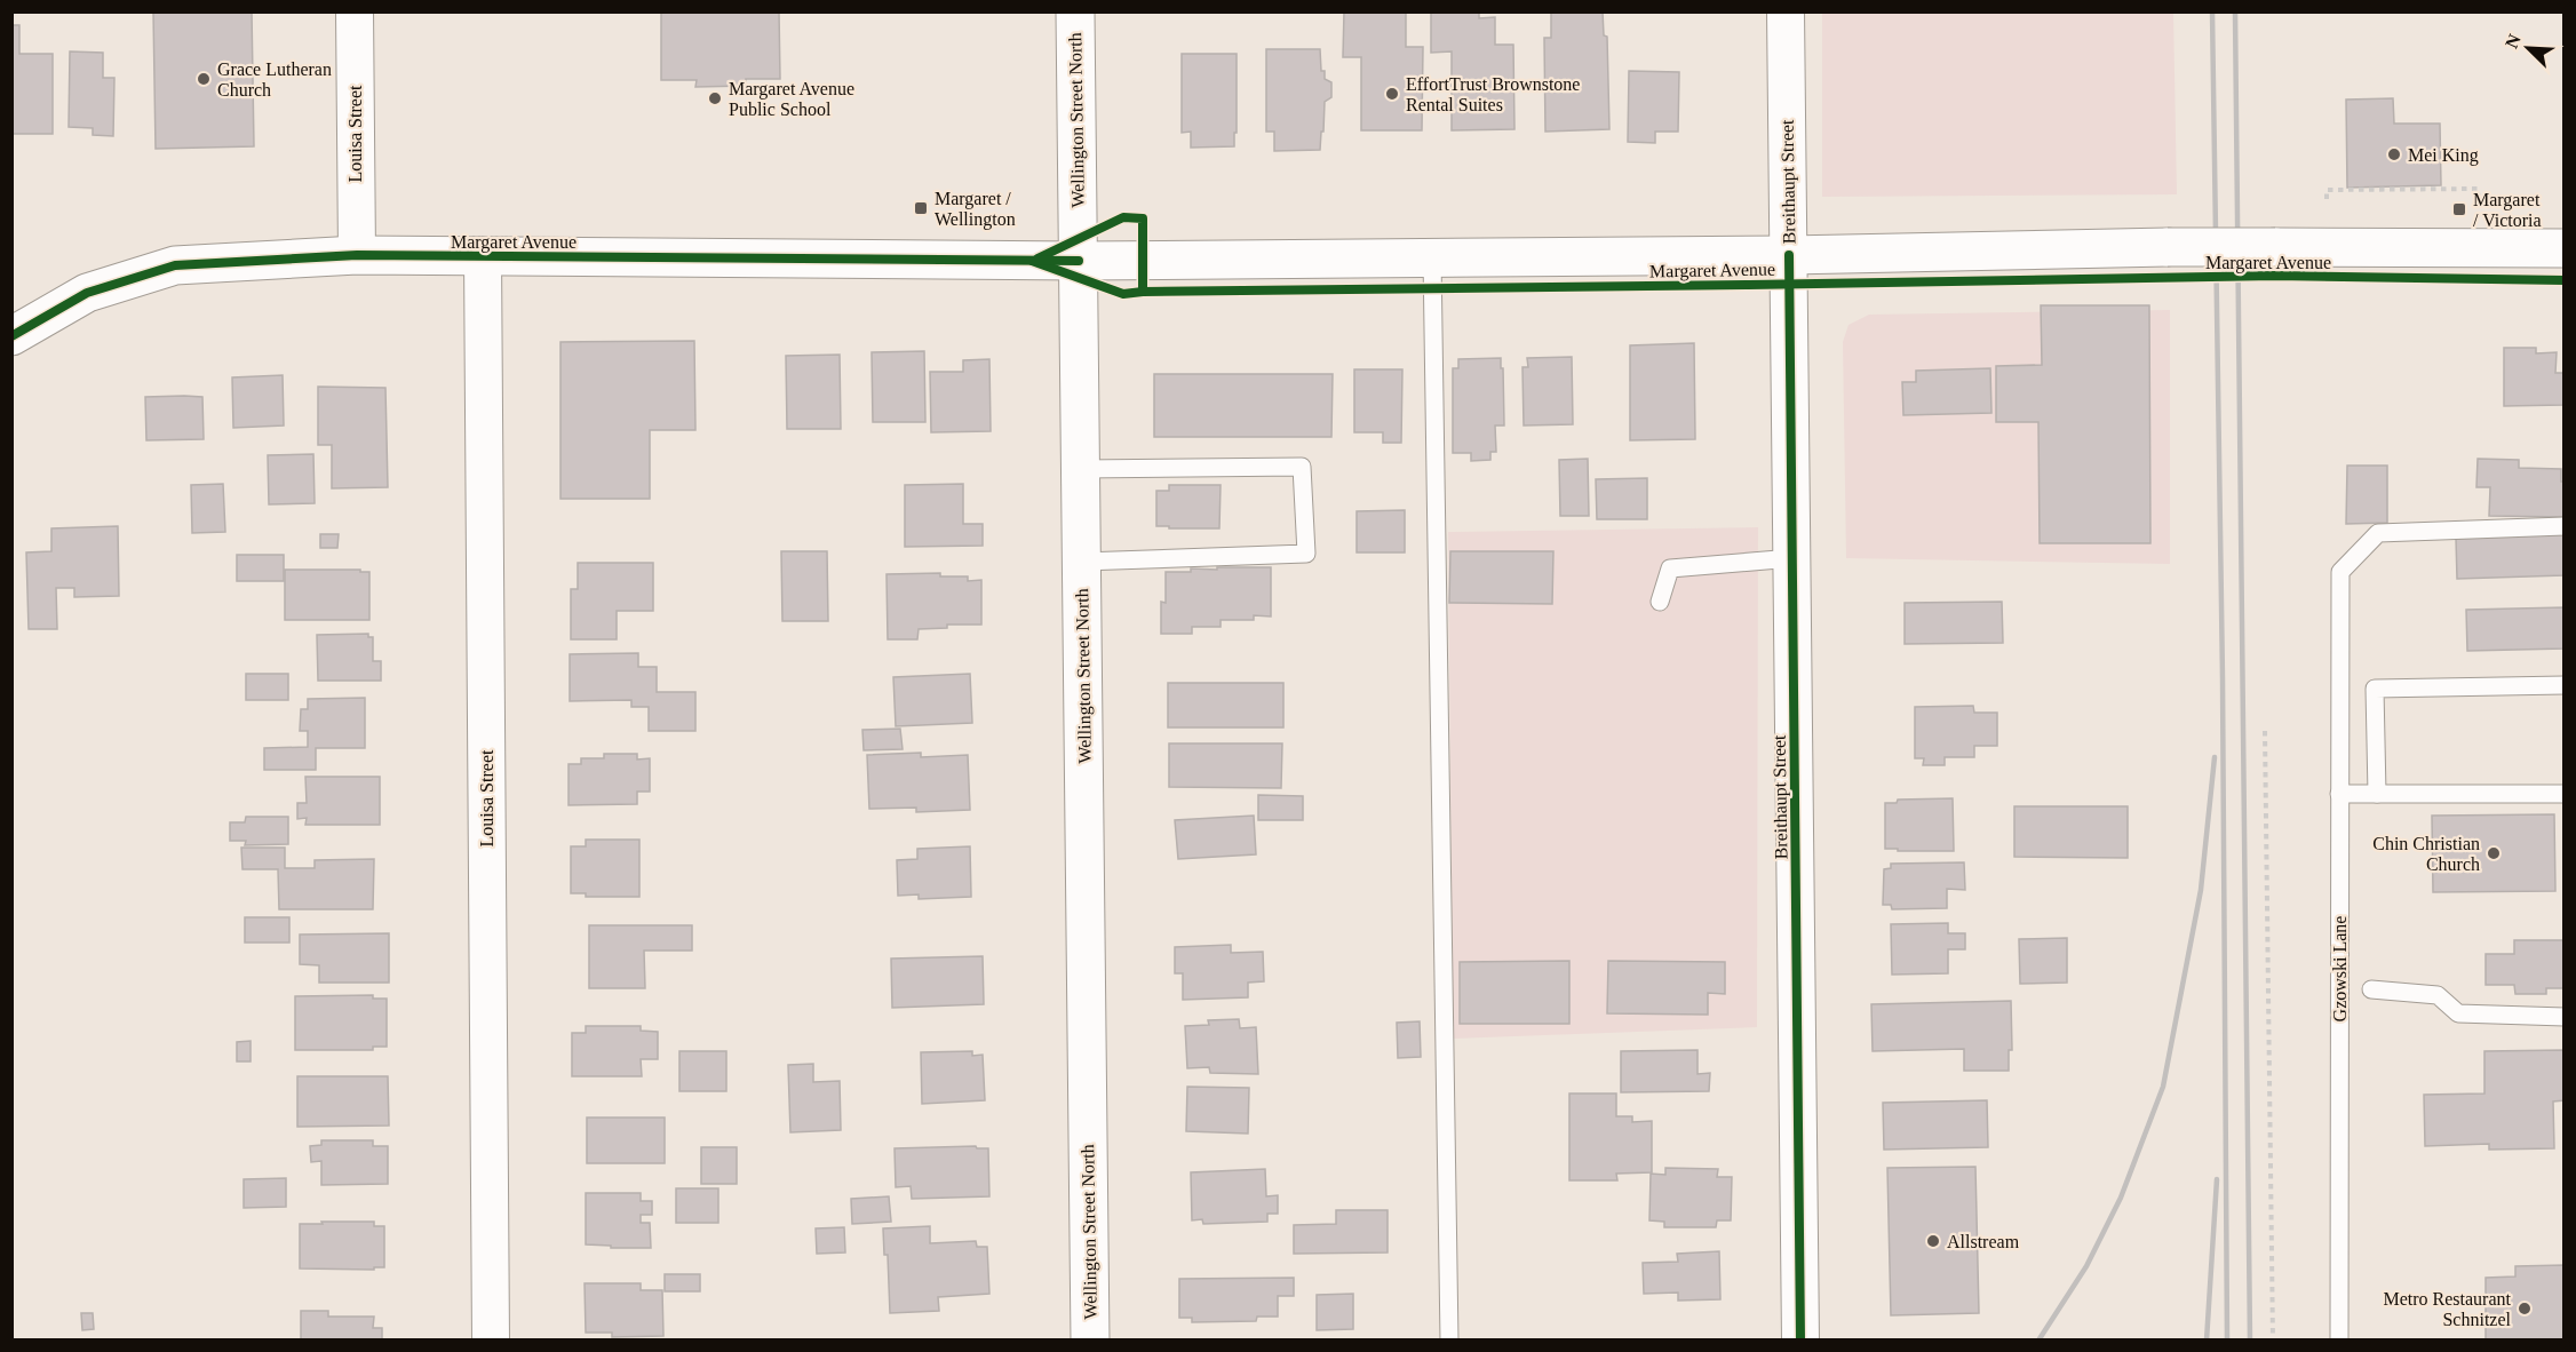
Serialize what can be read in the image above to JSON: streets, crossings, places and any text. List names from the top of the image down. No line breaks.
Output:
{"streets":{"street":["Wellington Street North","Louisa Street","Breithaupt Street","Margaret Avenue"],"lane":["Gzowski Lane"]},"crossings":[["Wellington Street North","Margaret Avenue"],["Louisa Street","Margaret Avenue"],["Breithaupt Street","Margaret Avenue"]],"places":{"other":["Grace Lutheran Church","EffortTrust Brownstone Rental Suites","Margaret Avenue Public School","Mei King","Chin Christian Church","Allstream","Metro Restaurant Schnitzel"],"transit":["Margaret / Wellington","Margaret / Victoria"]},"north":"top left"}
